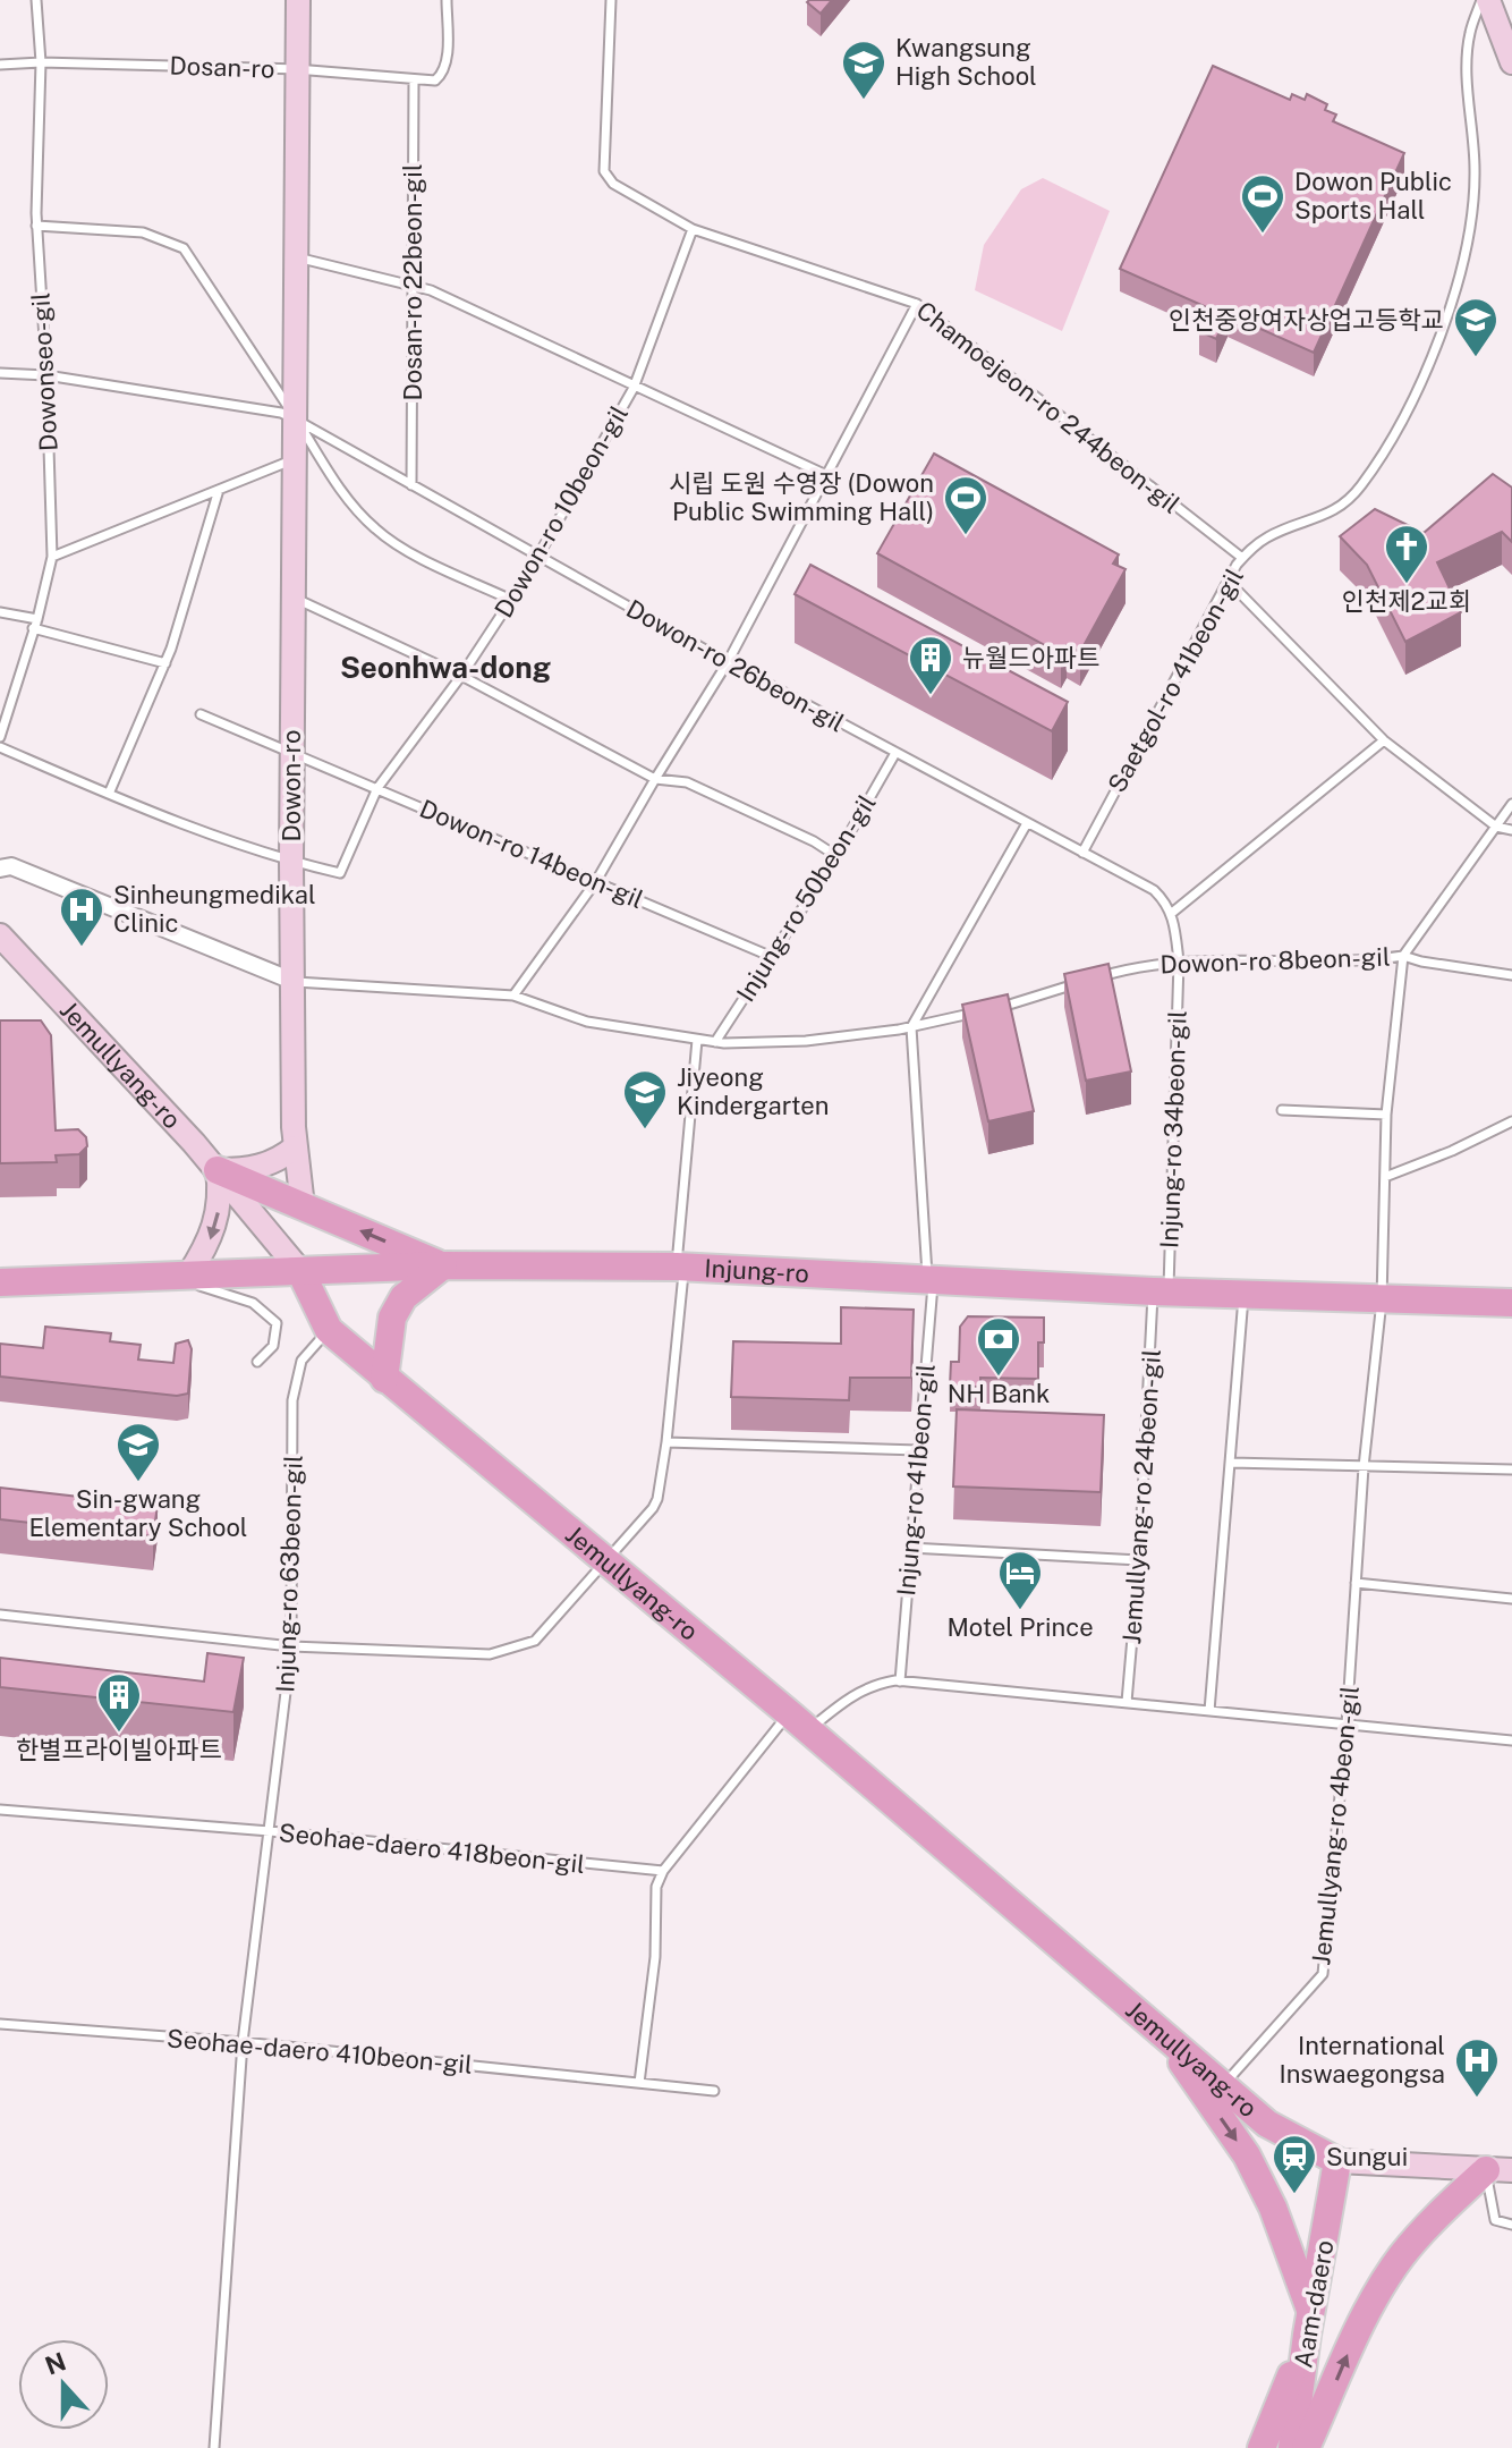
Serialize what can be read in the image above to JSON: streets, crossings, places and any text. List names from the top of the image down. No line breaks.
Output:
{"streets":{"main road":["Jemullyang-ro","Injung-ro","Aam-daero"],"street":["Dowon-ro"],"lane":["Dosan-ro","Dosan-ro 22beon-gil","Dowonseo-gil","Chamoejeon-ro 244beon-gil","Dowon-ro 10beon-gil","Dowon-ro 26beon-gil","Saetgol-ro 41beon-gil","Dowon-ro 14beon-gil","Injung-ro 50beon-gil","Dowon-ro 8beon-gil","Injung-ro 34beon-gil","Injung-ro 41beon-gil","Jemullyang-ro 24beon-gil","Injung-ro 63beon-gil","Jemullyang-ro 4beon-gil","Seohae-daero 418beon-gil","Seohae-daero 410beon-gil"]},"crossings":[["Dosan-ro","Dosan-ro 22beon-gil"],["Dosan-ro","Dowonseo-gil"],["Dosan-ro","Dowon-ro"],["Dosan-ro 22beon-gil","Dowon-ro 26beon-gil"],["Dowonseo-gil","Dowon-ro 26beon-gil"],["Chamoejeon-ro 244beon-gil","Dowon-ro 10beon-gil"],["Chamoejeon-ro 244beon-gil","Saetgol-ro 41beon-gil"],["Dowon-ro 10beon-gil","Dowon-ro 26beon-gil"],["Dowon-ro 10beon-gil","Dowon-ro"],["Dowon-ro 10beon-gil","Dowon-ro 14beon-gil"],["Dowon-ro 26beon-gil","Saetgol-ro 41beon-gil"],["Dowon-ro 26beon-gil","Dowon-ro"],["Dowon-ro 26beon-gil","Injung-ro 50beon-gil"],["Dowon-ro 26beon-gil","Injung-ro 34beon-gil"],["Dowon-ro","Dowon-ro 14beon-gil"],["Dowon-ro 14beon-gil","Injung-ro 50beon-gil"],["Dowon-ro 8beon-gil","Injung-ro 34beon-gil"],["Dowon-ro 8beon-gil","Jemullyang-ro 4beon-gil"],["Jemullyang-ro","Injung-ro"],["Jemullyang-ro","Injung-ro 63beon-gil"],["Jemullyang-ro","Jemullyang-ro 4beon-gil"],["Jemullyang-ro","Aam-daero"],["Injung-ro 34beon-gil","Injung-ro"],["Injung-ro 34beon-gil","Jemullyang-ro 24beon-gil"],["Injung-ro","Injung-ro 41beon-gil"],["Injung-ro","Jemullyang-ro 24beon-gil"],["Injung-ro","Jemullyang-ro 4beon-gil"],["Injung-ro 63beon-gil","Seohae-daero 418beon-gil"],["Injung-ro 63beon-gil","Seohae-daero 410beon-gil"]],"districts":["Seonhwa-dong"],"places":{"school or university":["Kwangsung High School","인천중앙여자상업고등학교","Jiyeong Kindergarten","Sin-gwang Elementary School"],"sports":["Dowon Public Sports Hall","시립 도원 수영장 (Dowon Public Swimming Hall)"],"church":["인천제2교회"],"building":["뉴월드아파트","한별프라이빌아파트"],"hospital":["Sinheungmedikal Clinic","International Inswaegongsa"],"bank":["NH Bank"],"hotel":["Motel Prince"],"station":["Sungui"]},"north":"top"}
